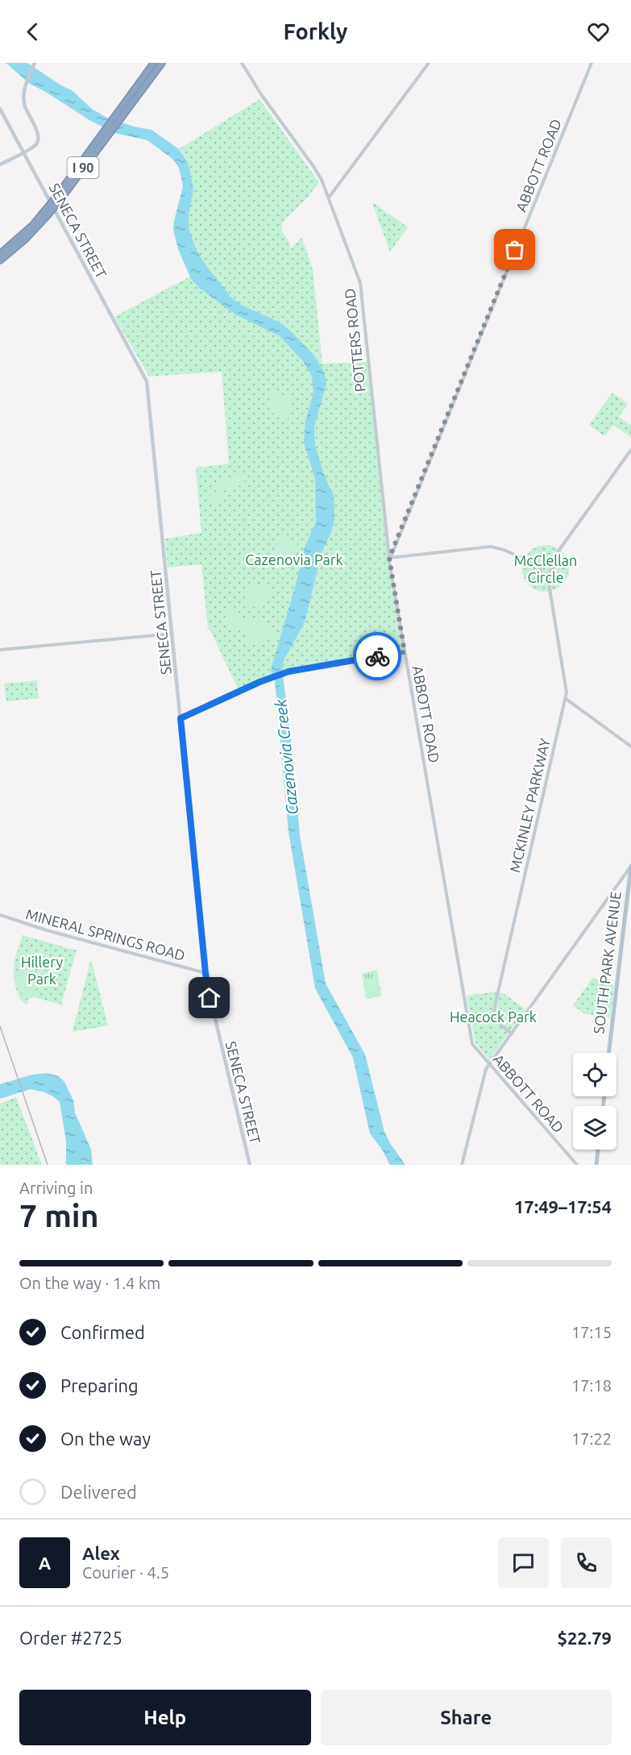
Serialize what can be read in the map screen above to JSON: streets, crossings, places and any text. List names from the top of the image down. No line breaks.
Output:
{"streets":{"highway":["I 90"],"main road":["SENECA STREET","SOUTH PARK AVENUE"],"street":["ABBOTT ROAD","POTTERS ROAD","MCKINLEY PARKWAY","MINERAL SPRINGS ROAD"]},"crossings":[["ABBOTT ROAD","POTTERS ROAD"],["SENECA STREET","MINERAL SPRINGS ROAD"]],"water":["Cazenovia Creek"],"parks":["Cazenovia Park","McClellan Circle","Hillery Park","Heacock Park"],"page":{"header":"Forkly","heading":["7 min","Arriving in","17:49–17:54"],"panel":["Alex","Courier · 4.5","Order #2725","$22.79"],"bar":"On the way · 1.4 km","list":[["Confirmed","17:15"],["Preparing","17:18"],["On the way","17:22"],"Delivered"],"round":"A","buttons":["Help","Share"]}}
